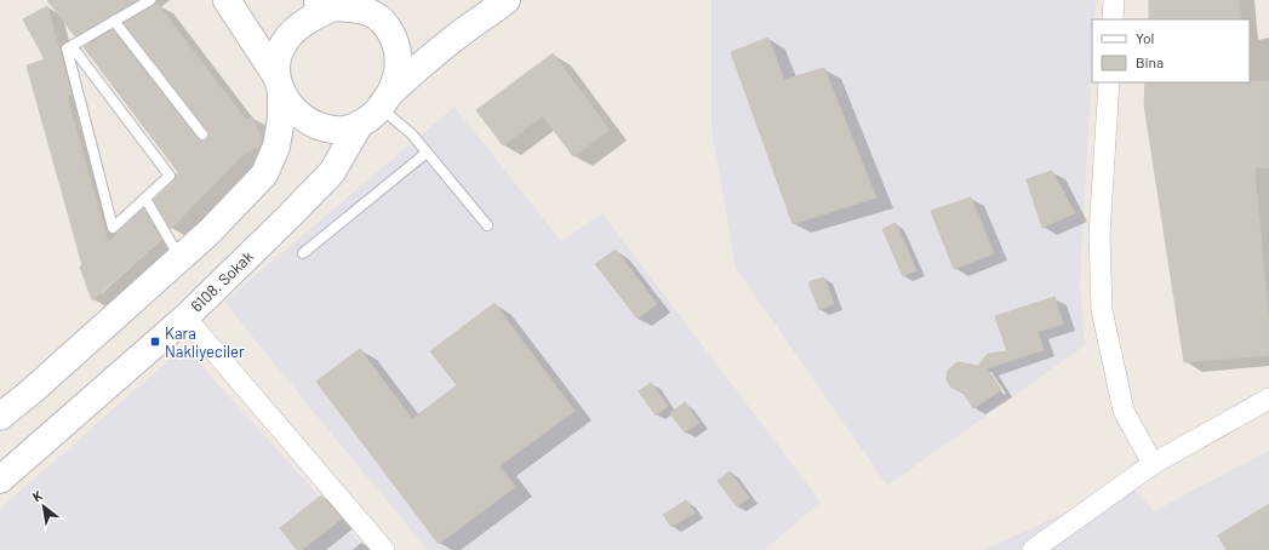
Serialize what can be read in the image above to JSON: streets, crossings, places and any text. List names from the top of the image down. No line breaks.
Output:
{"streets":{"main road":["6108. Sokak"]},"places":{"transit":["Kara Nakliyeciler"]},"legend":["Yol","Bina"],"north":"top left"}
